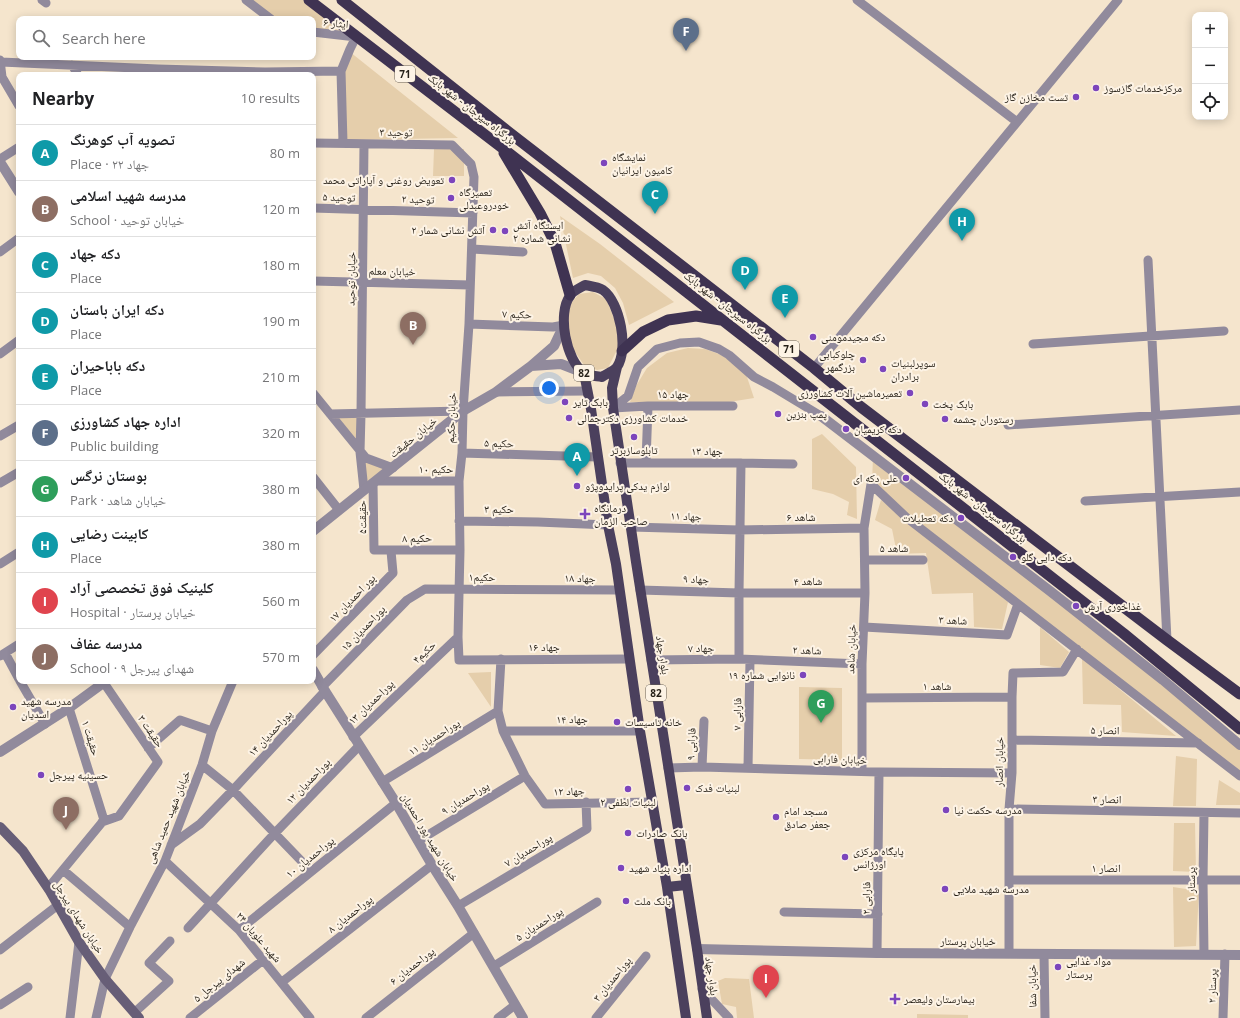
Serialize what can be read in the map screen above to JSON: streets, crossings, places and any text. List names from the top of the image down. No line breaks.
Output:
{"streets":{"highway":["71","بزرگراه سیرجان - شهر بابک"],"main road":["82","بلوار جهاد","خیابان شهدای پیرجل"],"street":["ایثار ۶","توحید ۳","توحید ۵","توحید ۲","خیابان معلم","خیابان توحید","حکیم ۷","جهاد ۱۵","خیابان حکیم","خیابان حقیقت","حکیم ۵","جهاد ۱۳","حکیم ۱۰","حکیم ۳","جهاد ۱۱","حقیقت۵","شاهد ۶","حکیم ۸","شاهد ۵","حکیم۱","جهاد ۱۸","جهاد ۹","شاهد ۴","پور احمدیان ۱۷","شاهد ۳","پوراحمدیان ۱۵","جهاد ۱۶","جهاد ۷","خیابان شاهد","شاهد ۲","حکیم۴","شاهد ۱","پوراحمدیان ۱۳","فارابی ۷","جهاد ۱۴","انصار ۵","حقیقت ۳","پوراحمدیان ۱۴","پوراحمدیان ۱۱","حقیقت ۱","فارابی ۹","خیابان فارابی","خیابان انصار","پوراحمدیان ۱۲","جهاد ۱۲","پوراحمدیان ۹","انصار ۳","خیابان شهید حمید شاهی","خیابان شهید پور احمدیان","پوراحمدیان ۷","پوراحمدیان ۱۰","انصار ۱","پرستار ۱","فارابی ۲","پوراحمدیان ۸","پوراحمدیان ۵","شهید علویان ۲۴","خیابان پرستار","پوراحمدیان ۶","پوراحمدیان ۳","شهدای پیرجل ۵","خیابان شفا","پرستار ۲"]},"crossings":[["ایثار ۶","بزرگراه سیرجان - شهر بابک"],["توحید ۳","خیابان توحید"],["توحید ۳","خیابان حکیم"],["توحید ۵","توحید ۲"],["توحید ۵","خیابان توحید"],["توحید ۲","خیابان توحید"],["توحید ۲","خیابان حکیم"],["خیابان معلم","خیابان توحید"],["خیابان معلم","خیابان حکیم"],["خیابان توحید","خیابان حقیقت"],["حکیم ۷","82"],["حکیم ۷","خیابان حکیم"],["حکیم ۷","خیابان حقیقت"],["حکیم ۷","بلوار جهاد"],["82","خیابان حقیقت"],["82","حکیم ۵"],["82","حکیم ۳"],["82","جهاد ۱۸"],["82","جهاد ۱۶"],["82","بلوار جهاد"],["82","جهاد ۱۴"],["82","جهاد ۱۲"],["جهاد ۱۵","بلوار جهاد"],["خیابان حکیم","خیابان حقیقت"],["خیابان حکیم","حکیم ۵"],["خیابان حکیم","حکیم ۱۰"],["خیابان حکیم","حکیم ۳"],["خیابان حکیم","حکیم ۸"],["خیابان حکیم","حکیم۱"],["خیابان حکیم","جهاد ۱۶"],["خیابان حکیم","حکیم۴"],["خیابان حقیقت","حکیم ۱۰"],["خیابان حقیقت","حقیقت۵"],["خیابان حقیقت","بلوار جهاد"],["جهاد ۱۳","بلوار جهاد"],["حکیم ۱۰","حقیقت۵"],["جهاد ۱۱","شاهد ۶"],["جهاد ۱۱","بلوار جهاد"],["حقیقت۵","حکیم ۸"],["شاهد ۶","خیابان شاهد"],["حکیم ۸","پور احمدیان ۱۷"],["شاهد ۵","خیابان شاهد"],["حکیم۱","جهاد ۱۸"],["حکیم۱","پوراحمدیان ۱۵"],["جهاد ۹","شاهد ۴"],["جهاد ۹","بلوار جهاد"],["شاهد ۴","خیابان شاهد"],["شاهد ۳","خیابان شاهد"],["پوراحمدیان ۱۵","پوراحمدیان ۱۴"],["پوراحمدیان ۱۵","خیابان شهید پور احمدیان"],["جهاد ۱۶","جهاد ۱۲"],["جهاد ۷","شاهد ۲"],["جهاد ۷","بلوار جهاد"],["جهاد ۷","فارابی ۷"],["خیابان شاهد","شاهد ۲"],["خیابان شاهد","شاهد ۱"],["خیابان شاهد","خیابان فارابی"],["شاهد ۲","فارابی ۷"],["حکیم۴","پوراحمدیان ۱۳"],["بلوار جهاد","خیابان فارابی"],["بلوار جهاد","خیابان پرستار"],["شاهد ۱","خیابان انصار"],["پوراحمدیان ۱۳","خیابان شهید پور احمدیان"],["فارابی ۷","خیابان فارابی"],["جهاد ۱۴","جهاد ۱۲"],["انصار ۵","خیابان انصار"],["حقیقت ۳","حقیقت ۱"],["پوراحمدیان ۱۴","خیابان شهید حمید شاهی"],["پوراحمدیان ۱۴","خیابان شهید پور احمدیان"],["پوراحمدیان ۱۱","جهاد ۱۲"],["پوراحمدیان ۱۱","خیابان شهید پور احمدیان"],["فارابی ۹","خیابان فارابی"],["خیابان فارابی","خیابان انصار"],["خیابان فارابی","فارابی ۲"],["خیابان انصار","انصار ۳"],["خیابان انصار","انصار ۱"],["خیابان انصار","خیابان پرستار"],["پوراحمدیان ۱۲","خیابان شهید پور احمدیان"],["پوراحمدیان ۱۲","شهید علویان ۲۴"],["جهاد ۱۲","پوراحمدیان ۹"],["جهاد ۱۲","پوراحمدیان ۷"],["پوراحمدیان ۹","خیابان شهید پور احمدیان"],["انصار ۳","پرستار ۱"],["خیابان شهید حمید شاهی","خیابان شهدای پیرجل"],["خیابان شهید حمید شاهی","شهید علویان ۲۴"],["خیابان شهید پور احمدیان","پوراحمدیان ۷"],["خیابان شهید پور احمدیان","پوراحمدیان ۱۰"],["خیابان شهید پور احمدیان","پوراحمدیان ۸"],["خیابان شهید پور احمدیان","پوراحمدیان ۵"],["خیابان شهید پور احمدیان","پوراحمدیان ۶"],["پوراحمدیان ۱۰","شهید علویان ۲۴"],["انصار ۱","پرستار ۱"],["پرستار ۱","خیابان پرستار"],["فارابی ۲","خیابان پرستار"],["پوراحمدیان ۸","شهید علویان ۲۴"],["شهید علویان ۲۴","شهدای پیرجل ۵"],["خیابان پرستار","خیابان شفا"],["خیابان پرستار","پرستار ۲"]],"places":{"other":["مرکزخدمات گازسوز","تست مخازن گاز","نمایشگاه کامیون ایرانیان","تعویض روغنی و آپاراتی محمد","تعمیرگاه خودروعبدلی","آتش نشانی شمار ۲","ایستگاه آتش نشانی شماره ۲","دکه مجیدمومنی","چلوکبابی بزرگمهر","سوپرلبنیات برادران","تعمیرماشین آلات کشاورزی","بابک تایر","بابک پخت","پمپ بنزین","خدمات کشاورزی دکترجمالی","رستوران چشمه","دکه کریمیان","تابلوسازبرتر","علی دکه ای","لوازم یدکی پرایدوپژو","دکه تعطیلات","دکه دایی گلو","غذاخوری آرش","نانوایی شماره ۱۹","مدرسه شهید اسدیان","خانه تاسیسات","حسینیه پیرجل","لبنیات فدک","لبنیات لطفی ۲","مدرسه حکمت نیا","مسجد امام جعفر صادق","بانک صادرات","پایگاه مرکزی اورژانس","اداره بنیاد شهید","مدرسه شهید ملایی","بانک ملت","مواد غذایی پرستار"],"health":["درمانگاه صاحب الزمان","بیمارستان ولیعصر"]},"page":{"map_buttons":["+","−"],"search":"Search here","pins":["F","C","H","D","E","B","A","G","J","I"],"heading":["Nearby","10 results"],"list":[{"mark":"A","name":"تصویه آب کوهرنگ","note":"Place · جهاد ۲۲","value":"80 m"},{"mark":"B","name":"مدرسه شهید اسلامی","note":"School · خیابان توحید","value":"120 m"},{"mark":"C","name":"دکه جهاد","note":"Place","value":"180 m"},{"mark":"D","name":"دکه ایران باستان","note":"Place","value":"190 m"},{"mark":"E","name":"دکه باباحیران","note":"Place","value":"210 m"},{"mark":"F","name":"اداره جهاد کشاورزی","note":"Public building","value":"320 m"},{"mark":"G","name":"بوستان نرگس","note":"Park · خیابان شاهد","value":"380 m"},{"mark":"H","name":"کابینت رضایی","note":"Place","value":"380 m"},{"mark":"I","name":"کلینیک فوق تخصصی آراد","note":"Hospital · خیابان پرستار","value":"560 m"},{"mark":"J","name":"مدرسه عفاف","note":"School · شهدای پیرجل ۹","value":"570 m"}]}}
